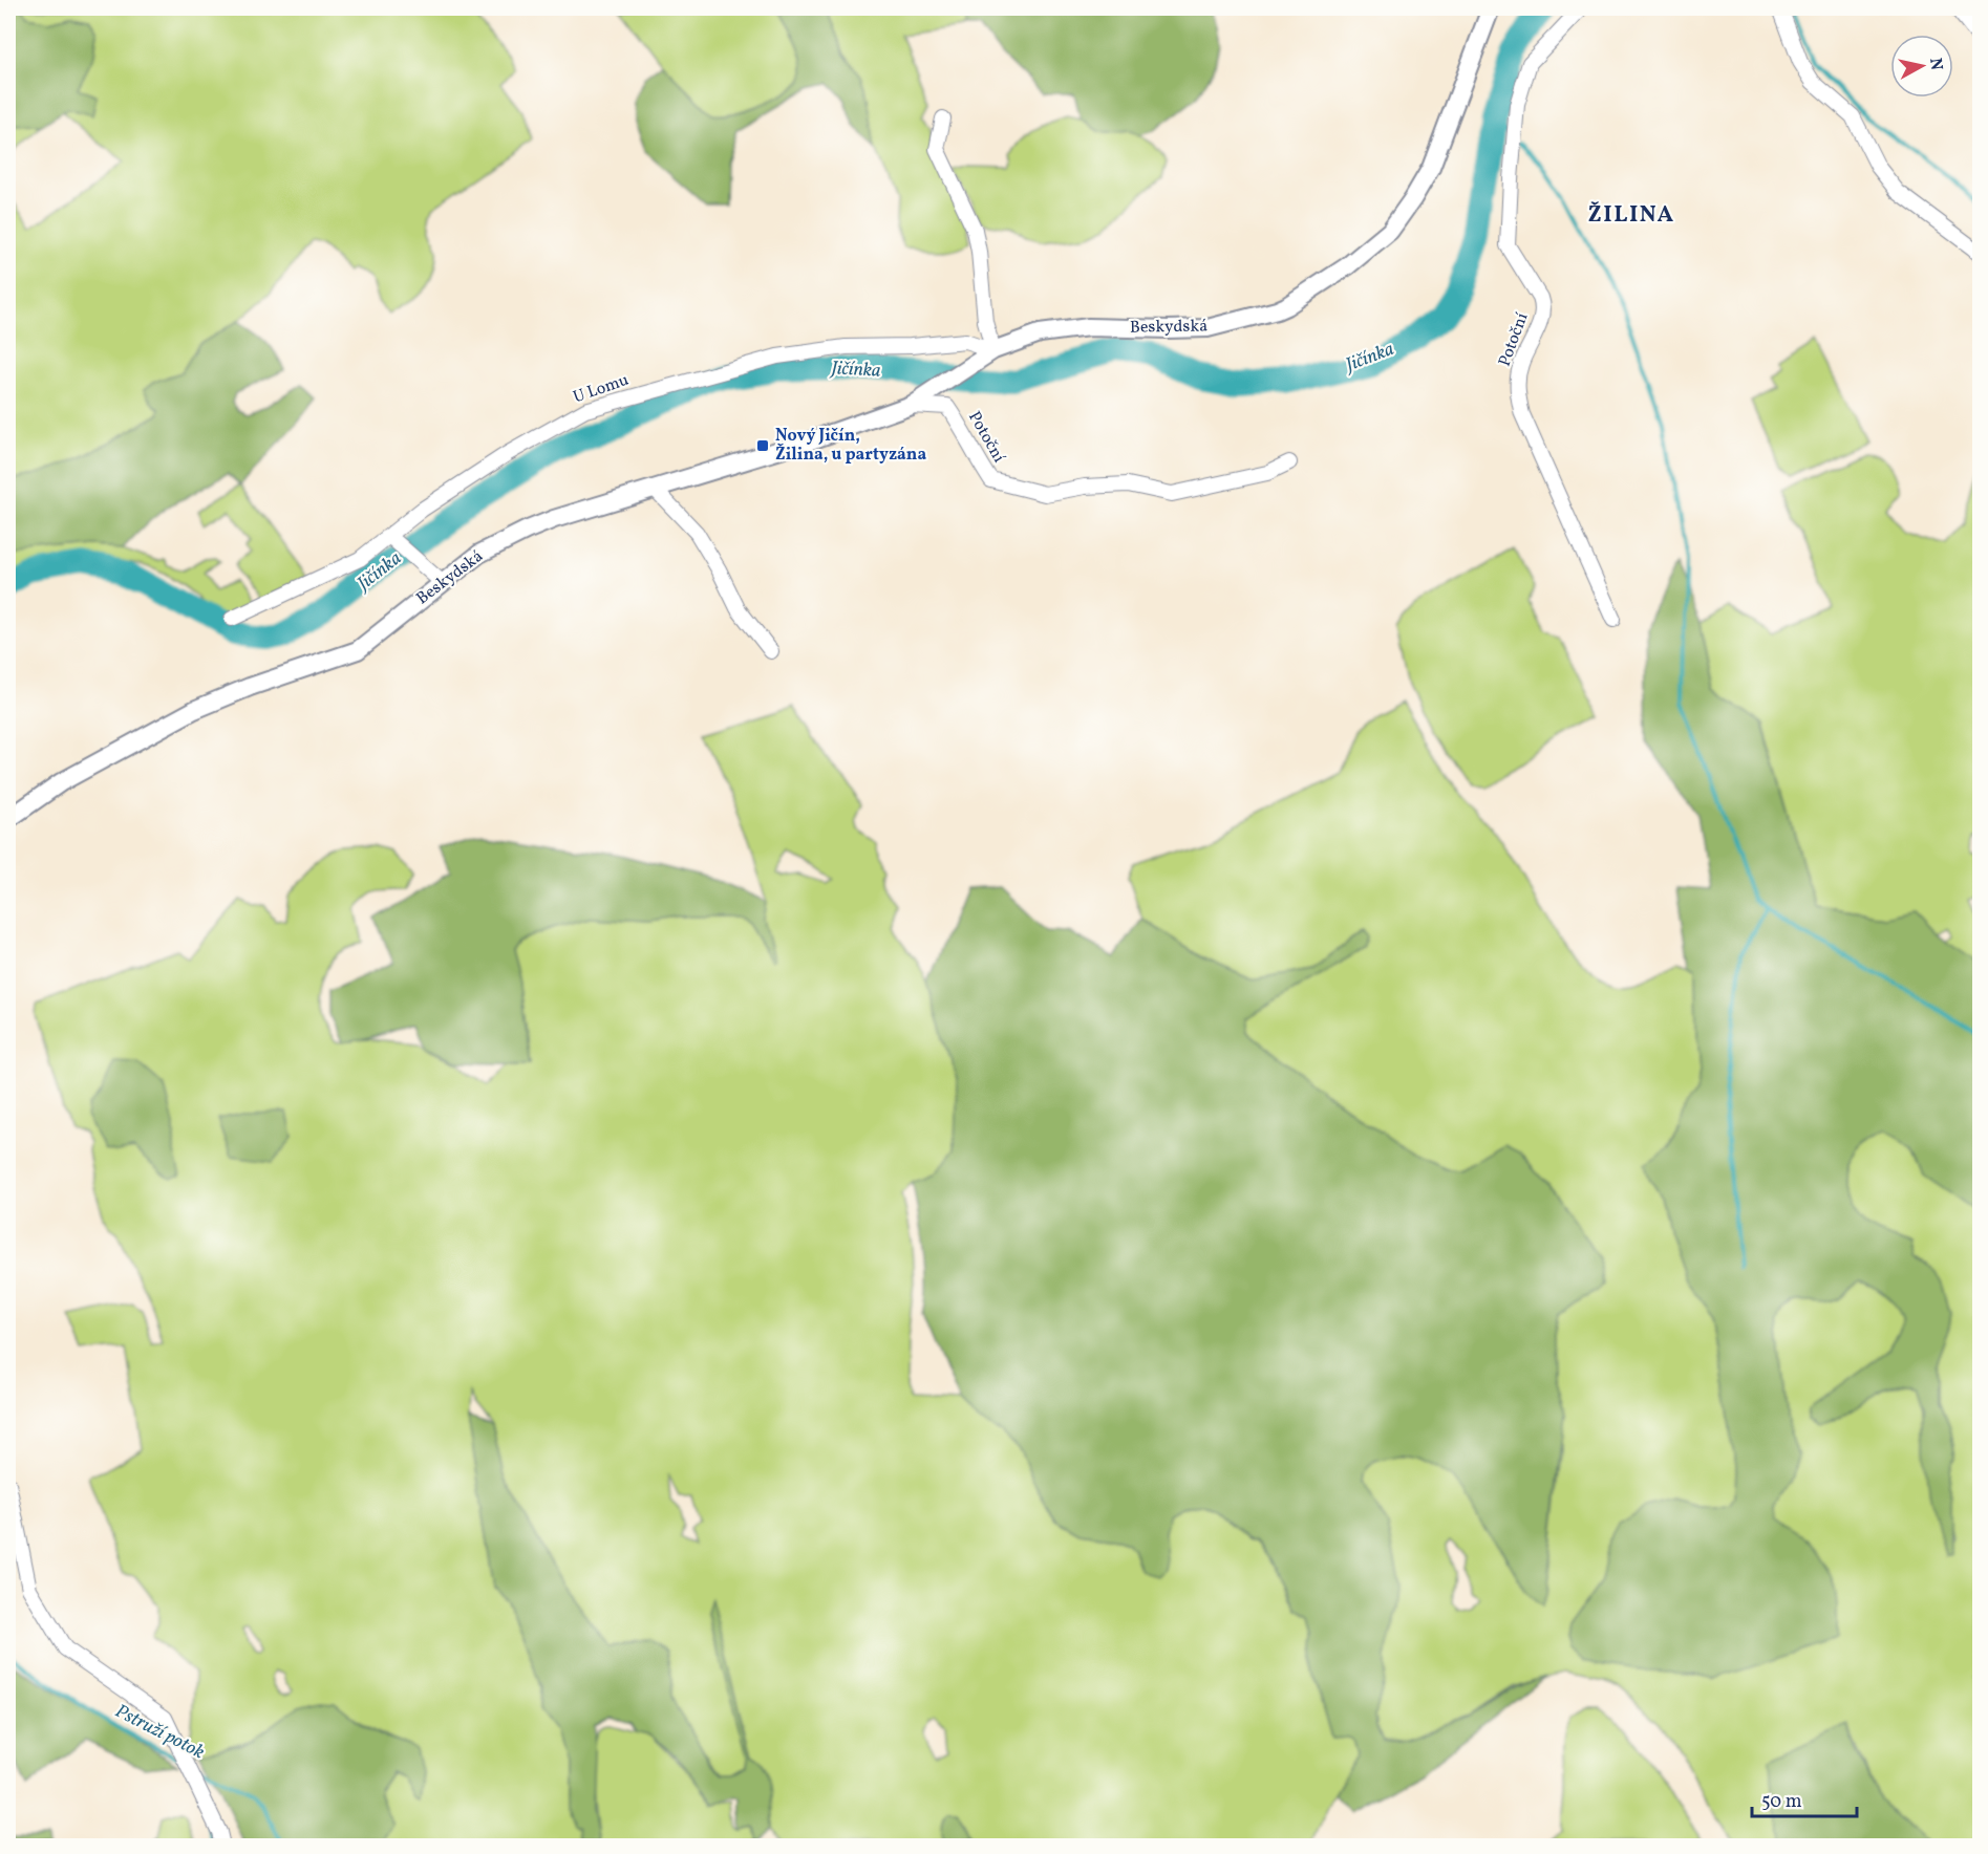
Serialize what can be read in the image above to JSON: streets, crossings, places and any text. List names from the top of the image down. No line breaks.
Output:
{"streets":{"street":["Beskydská","Potoční","U Lomu"]},"crossings":[["Beskydská","Potoční"],["Beskydská","U Lomu"]],"districts":["ŽILINA"],"water":["Jičínka","Pstruží potok"],"places":{"transit":["Nový Jičín, Žilina, u partyzána"]},"scale_bar":"50 m","north":"right"}
